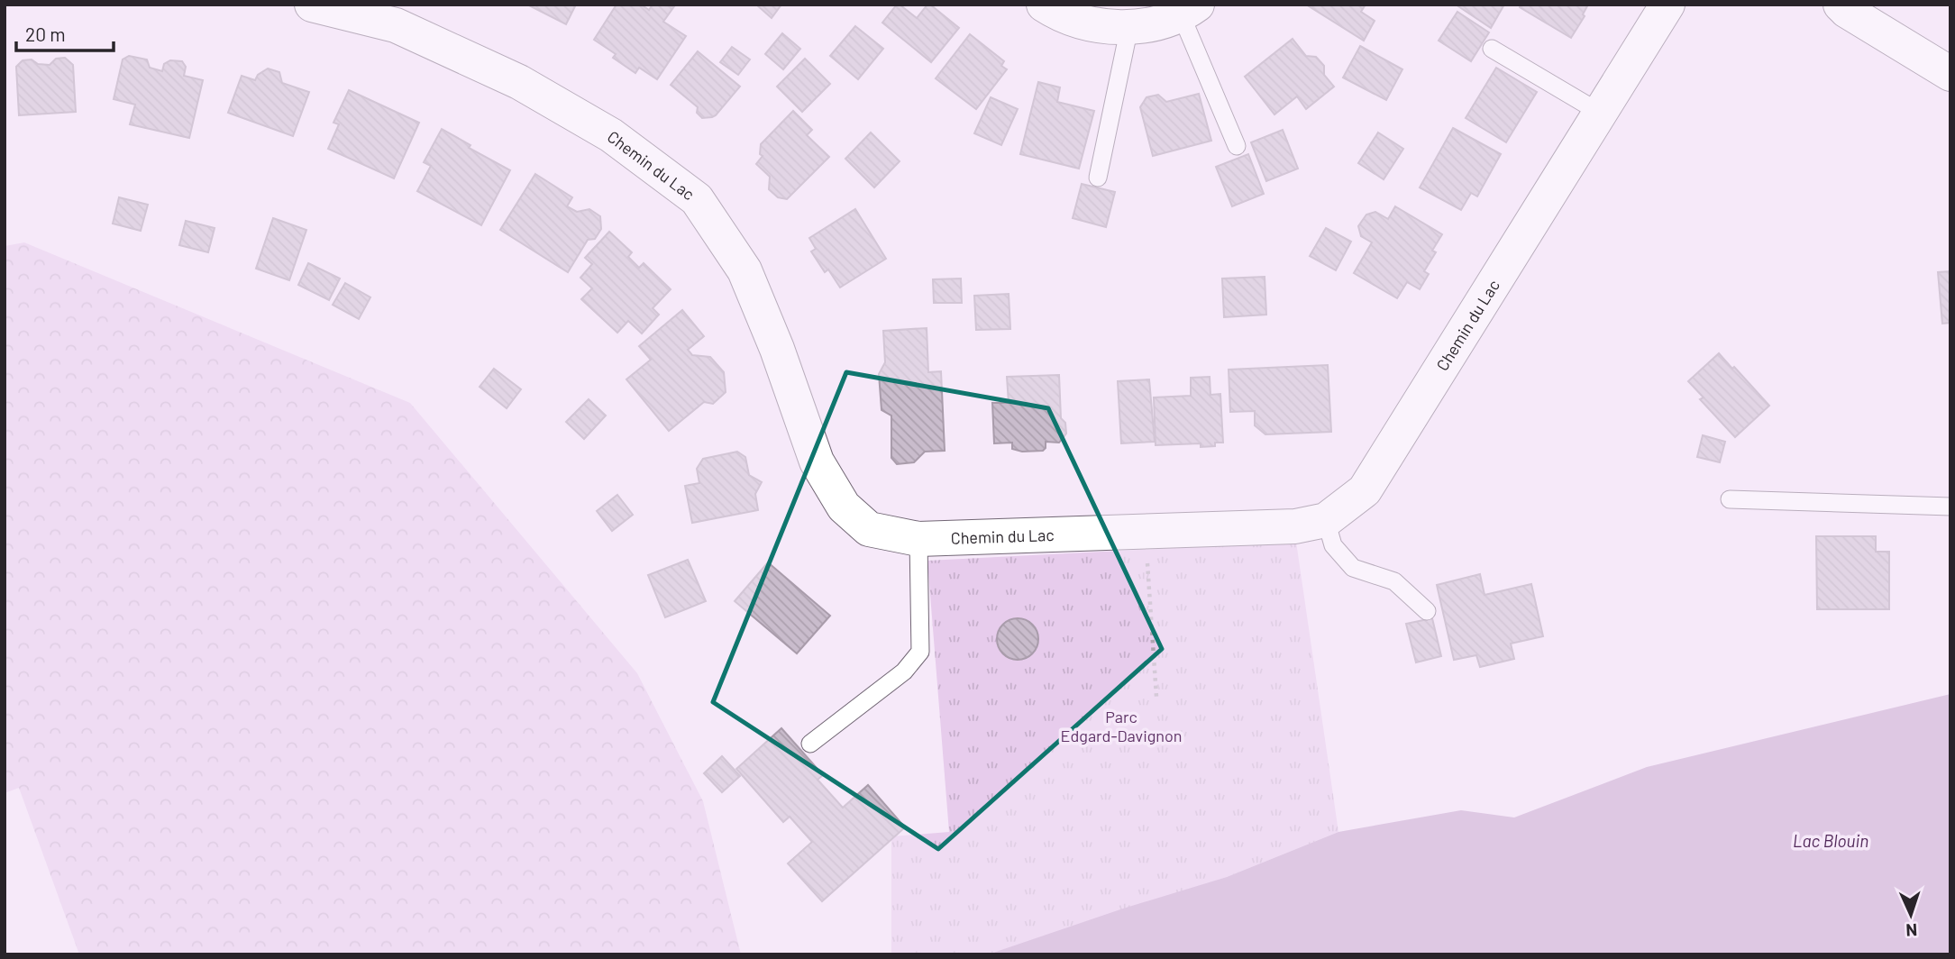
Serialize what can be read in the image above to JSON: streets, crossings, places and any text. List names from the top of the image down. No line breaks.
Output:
{"streets":{"street":["Chemin du Lac"]},"water":["Lac Blouin"],"parks":["Parc Edgard-Davignon"],"scale_bar":"20 m","north":"bottom"}
